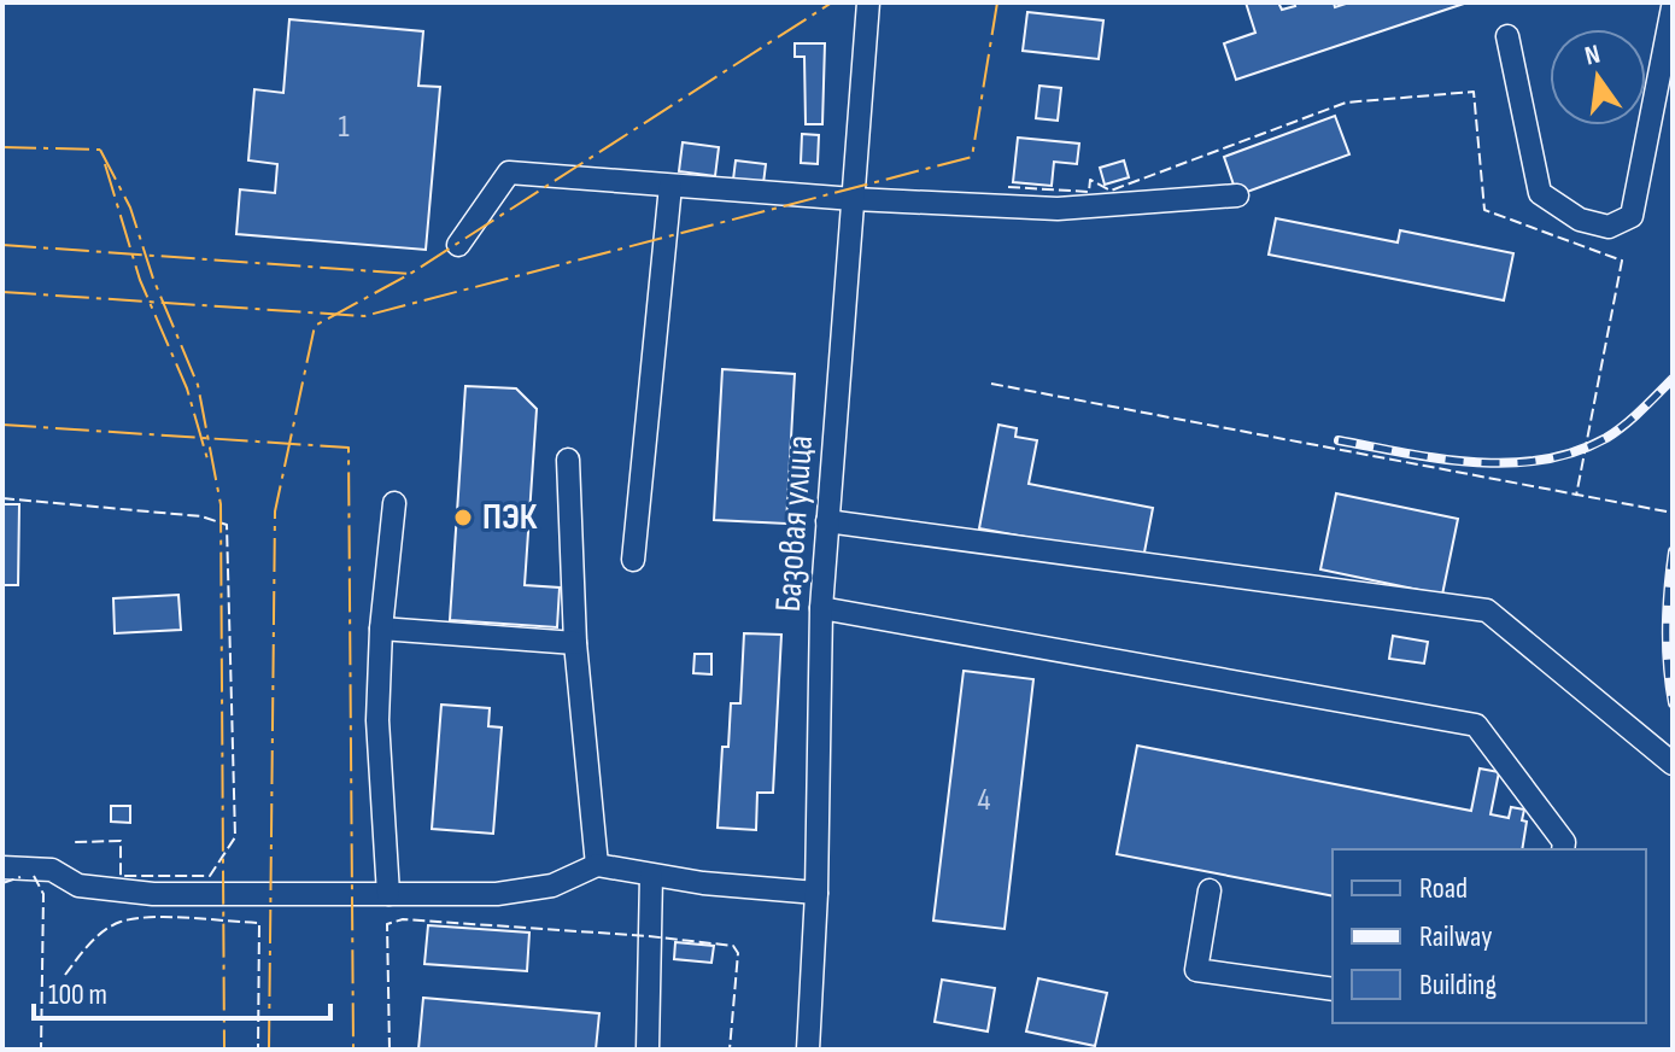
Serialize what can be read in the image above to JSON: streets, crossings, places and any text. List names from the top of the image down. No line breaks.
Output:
{"streets":{"street":["Базовая улица"]},"places":["ПЭК"],"house_numbers":["1","4"],"legend":["Road","Railway","Building"],"scale_bar":"100 m","north":"top"}
